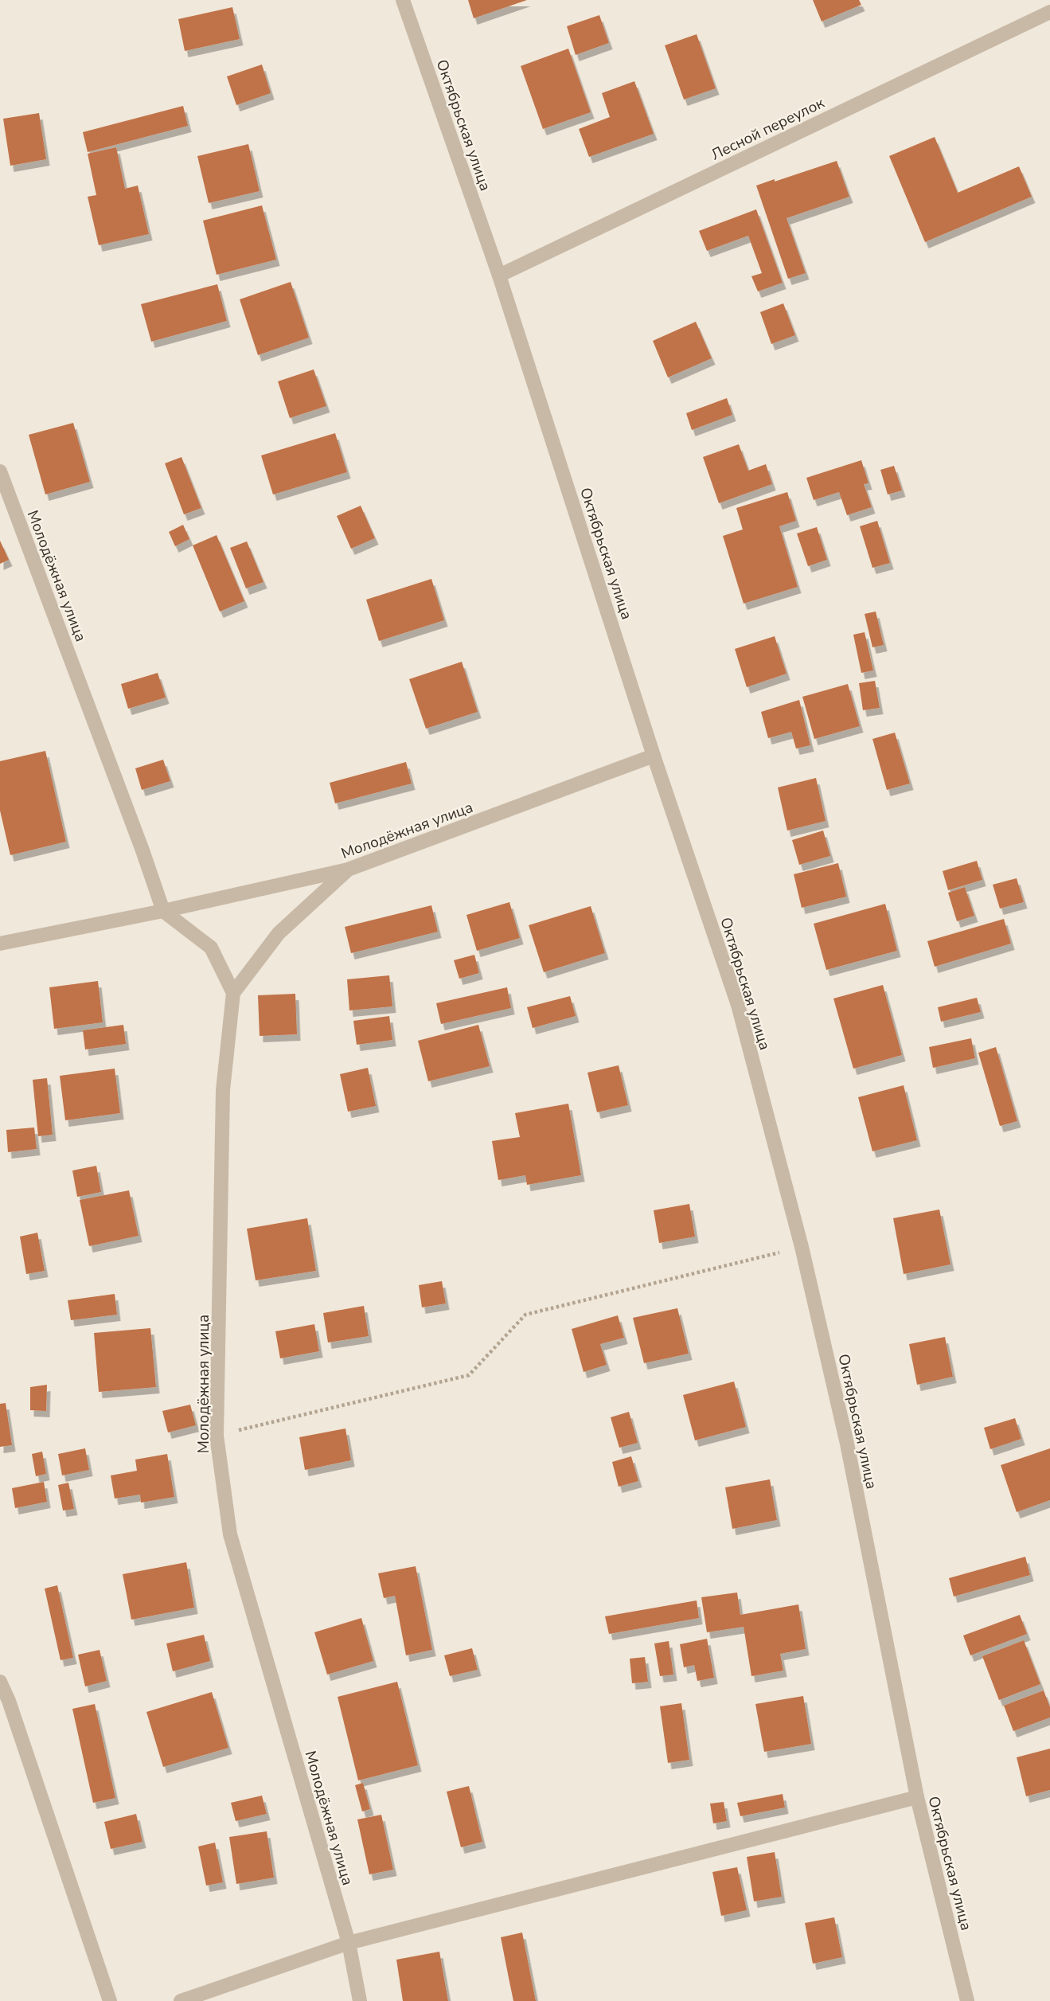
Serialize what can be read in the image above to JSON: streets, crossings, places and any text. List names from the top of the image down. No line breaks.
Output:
{"streets":{"street":["Октябрьская улица","Лесной переулок","Молодёжная улица"]},"crossings":[["Октябрьская улица","Лесной переулок"],["Октябрьская улица","Молодёжная улица"]]}
